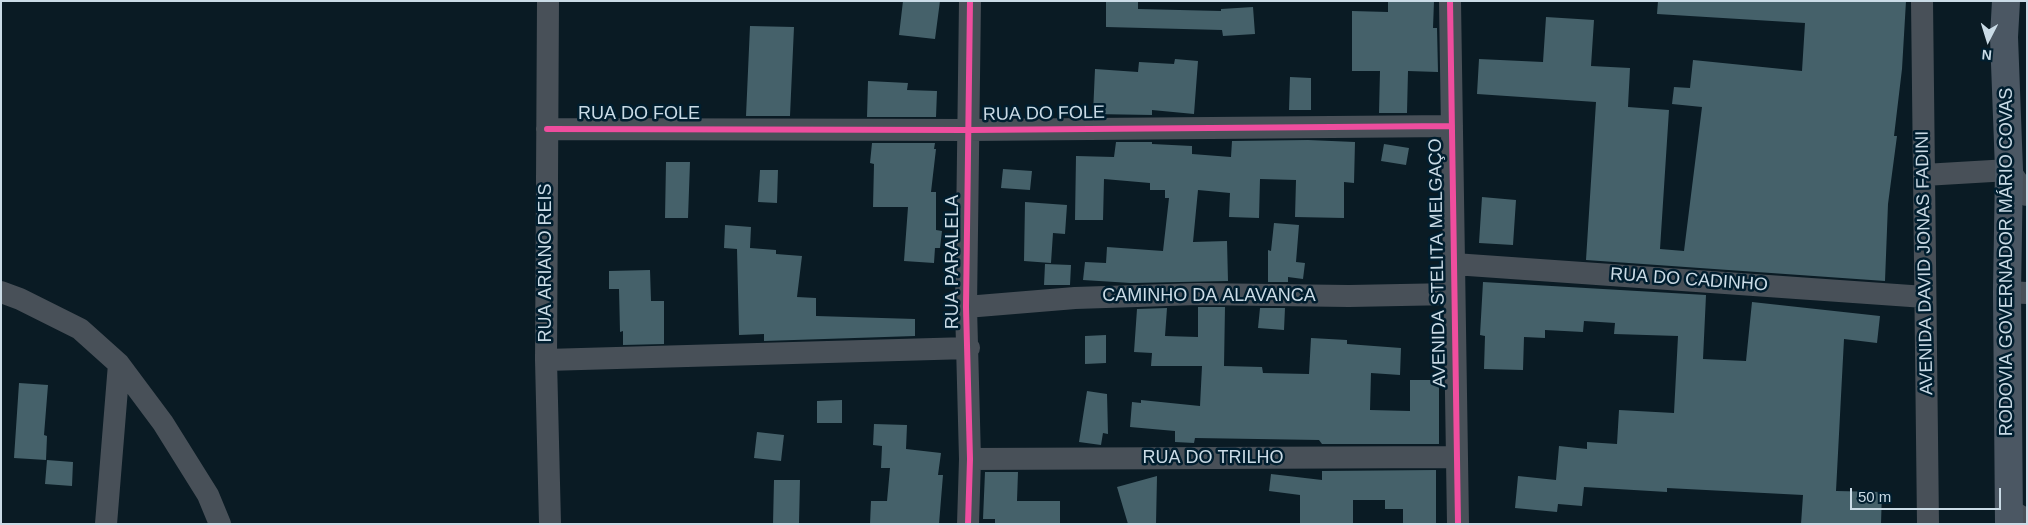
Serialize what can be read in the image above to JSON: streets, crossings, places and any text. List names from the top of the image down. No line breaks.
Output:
{"streets":{"highway":["RODOVIA GOVERNADOR MÁRIO COVAS"],"street":["RUA DO FOLE","RUA PARALELA","RUA ARIANO REIS","AVENIDA STELITA MELGAÇO","AVENIDA DAVID JONAS FADINI","RUA DO CADINHO","CAMINHO DA ALAVANCA","RUA DO TRILHO"]},"crossings":[["RUA DO FOLE","RUA PARALELA"],["RUA DO FOLE","RUA ARIANO REIS"],["RUA DO FOLE","AVENIDA STELITA MELGAÇO"],["RUA PARALELA","CAMINHO DA ALAVANCA"],["RUA PARALELA","RUA DO TRILHO"],["AVENIDA STELITA MELGAÇO","RUA DO CADINHO"],["AVENIDA STELITA MELGAÇO","CAMINHO DA ALAVANCA"],["AVENIDA STELITA MELGAÇO","RUA DO TRILHO"],["AVENIDA DAVID JONAS FADINI","RUA DO CADINHO"]],"scale_bar":"50 m","north":"bottom"}
